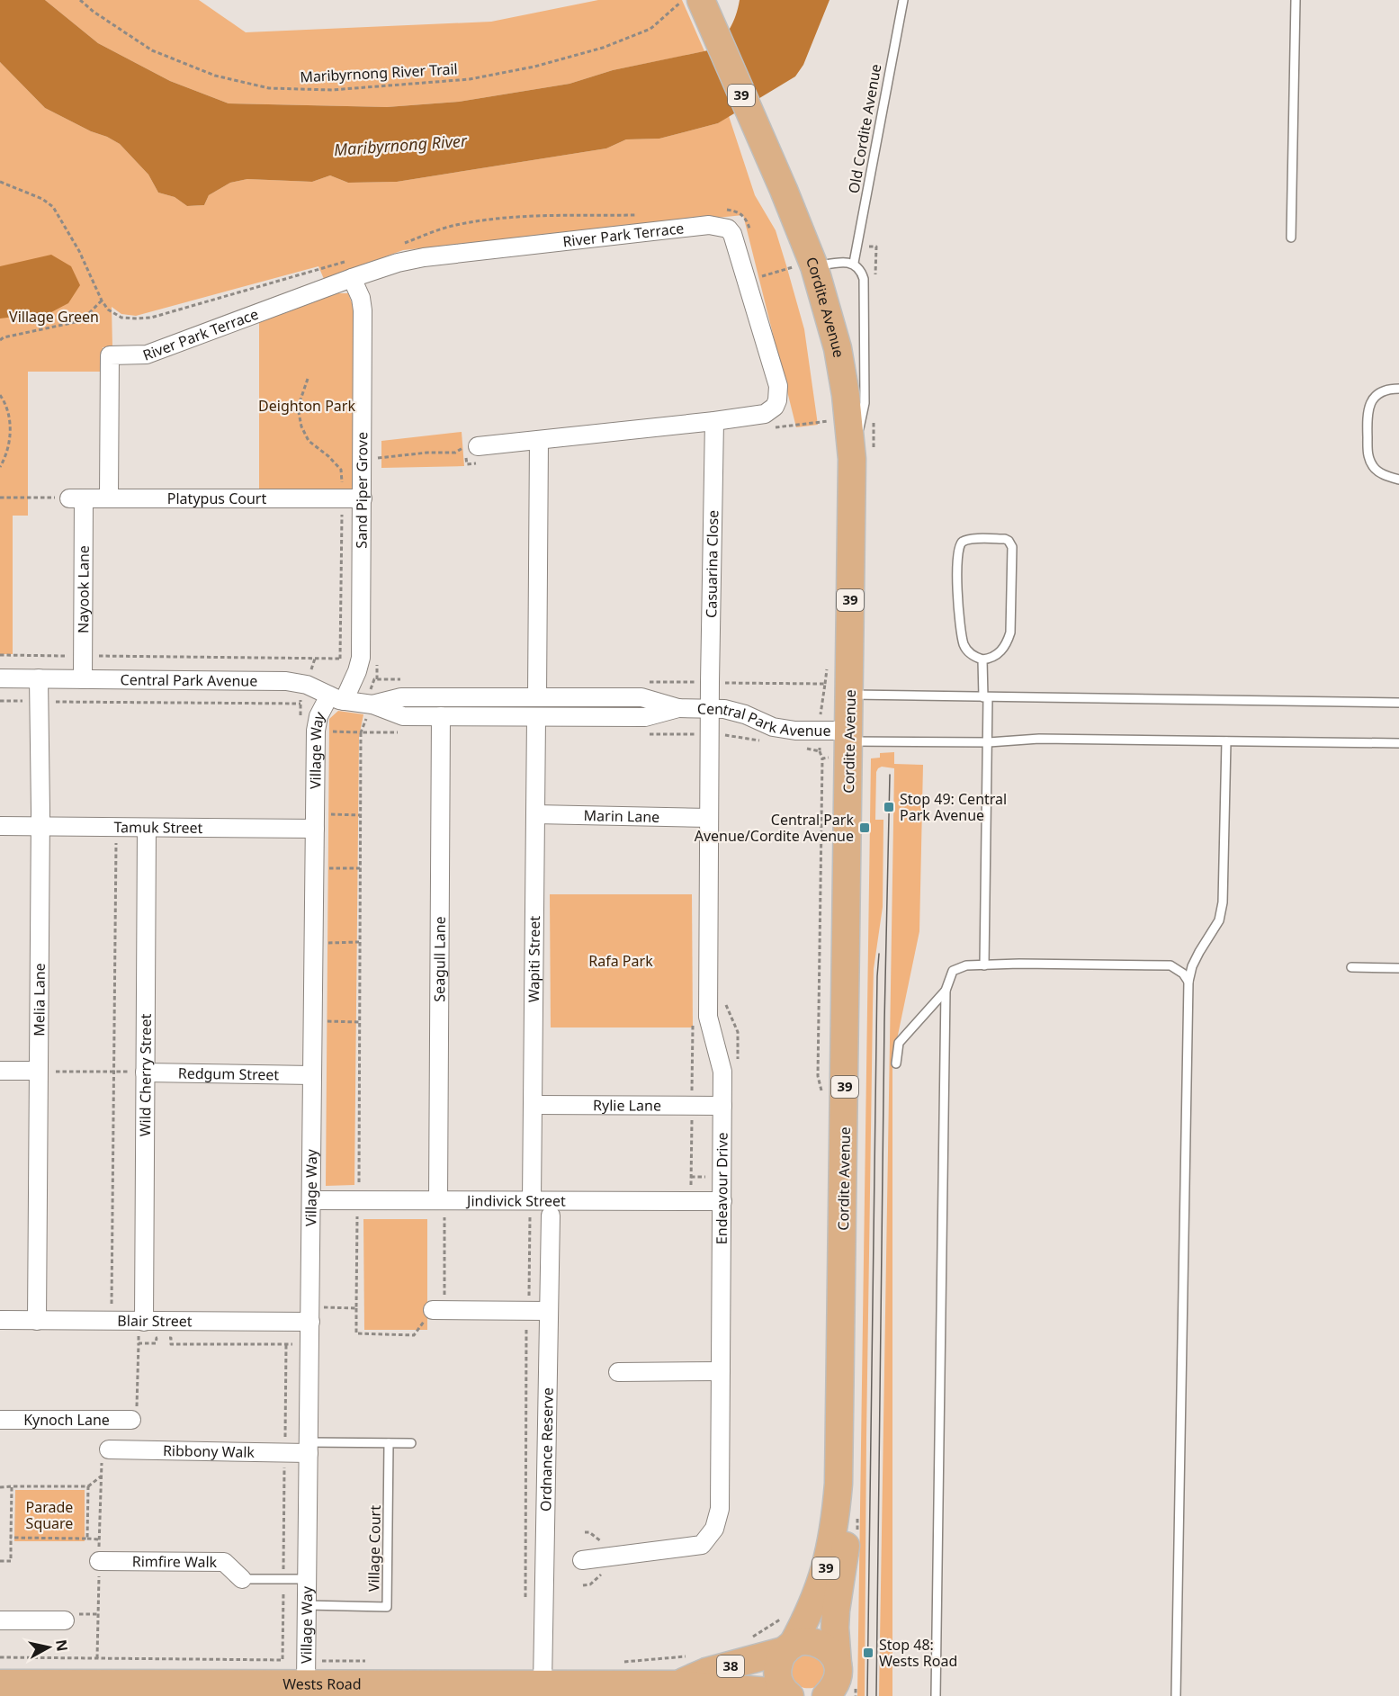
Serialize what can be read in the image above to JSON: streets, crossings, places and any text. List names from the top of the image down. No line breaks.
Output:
{"streets":{"main road":["39","Cordite Avenue","38","Wests Road"],"street":["River Park Terrace","Sand Piper Grove","Platypus Court","Casuarina Close","Nayook Lane","Central Park Avenue","Village Way","Marin Lane","Tamuk Street","Seagull Lane","Wapiti Street","Melia Lane","Redgum Street","Wild Cherry Street","Rylie Lane","Endeavour Drive","Jindivick Street","Blair Street","Kynoch Lane","Ordnance Reserve","Ribbony Walk","Rimfire Walk"],"lane":["Old Cordite Avenue","Village Court"],"path":["Maribyrnong River Trail"]},"crossings":[["River Park Terrace","Sand Piper Grove"],["River Park Terrace","Platypus Court"],["River Park Terrace","Casuarina Close"],["Cordite Avenue","Central Park Avenue"],["Cordite Avenue","38"],["Cordite Avenue","Wests Road"],["Sand Piper Grove","Platypus Court"],["Sand Piper Grove","Central Park Avenue"],["Sand Piper Grove","Village Way"],["Platypus Court","Nayook Lane"],["Casuarina Close","Central Park Avenue"],["Casuarina Close","Endeavour Drive"],["Nayook Lane","Central Park Avenue"],["Central Park Avenue","Village Way"],["Central Park Avenue","Seagull Lane"],["Central Park Avenue","Wapiti Street"],["Central Park Avenue","Melia Lane"],["Central Park Avenue","Endeavour Drive"],["Village Way","Tamuk Street"],["Village Way","Redgum Street"],["Village Way","Jindivick Street"],["Village Way","Blair Street"],["Village Way","Ribbony Walk"],["Village Way","Village Court"],["Village Way","Rimfire Walk"],["Village Way","Wests Road"],["Marin Lane","Wapiti Street"],["Marin Lane","Endeavour Drive"],["Tamuk Street","Melia Lane"],["Tamuk Street","Wild Cherry Street"],["Seagull Lane","Jindivick Street"],["Wapiti Street","Rylie Lane"],["Wapiti Street","Jindivick Street"],["Melia Lane","Blair Street"],["Redgum Street","Wild Cherry Street"],["Wild Cherry Street","Blair Street"],["Rylie Lane","Endeavour Drive"],["Endeavour Drive","Jindivick Street"],["Ordnance Reserve","Wests Road"],["38","Wests Road"]],"water":["Maribyrnong River"],"parks":["Village Green","Deighton Park","Rafa Park","Parade Square"],"places":{"transit":["Stop 49: Central Park Avenue","Central Park Avenue/Cordite Avenue","Stop 48: Wests Road"]},"north":"right"}
